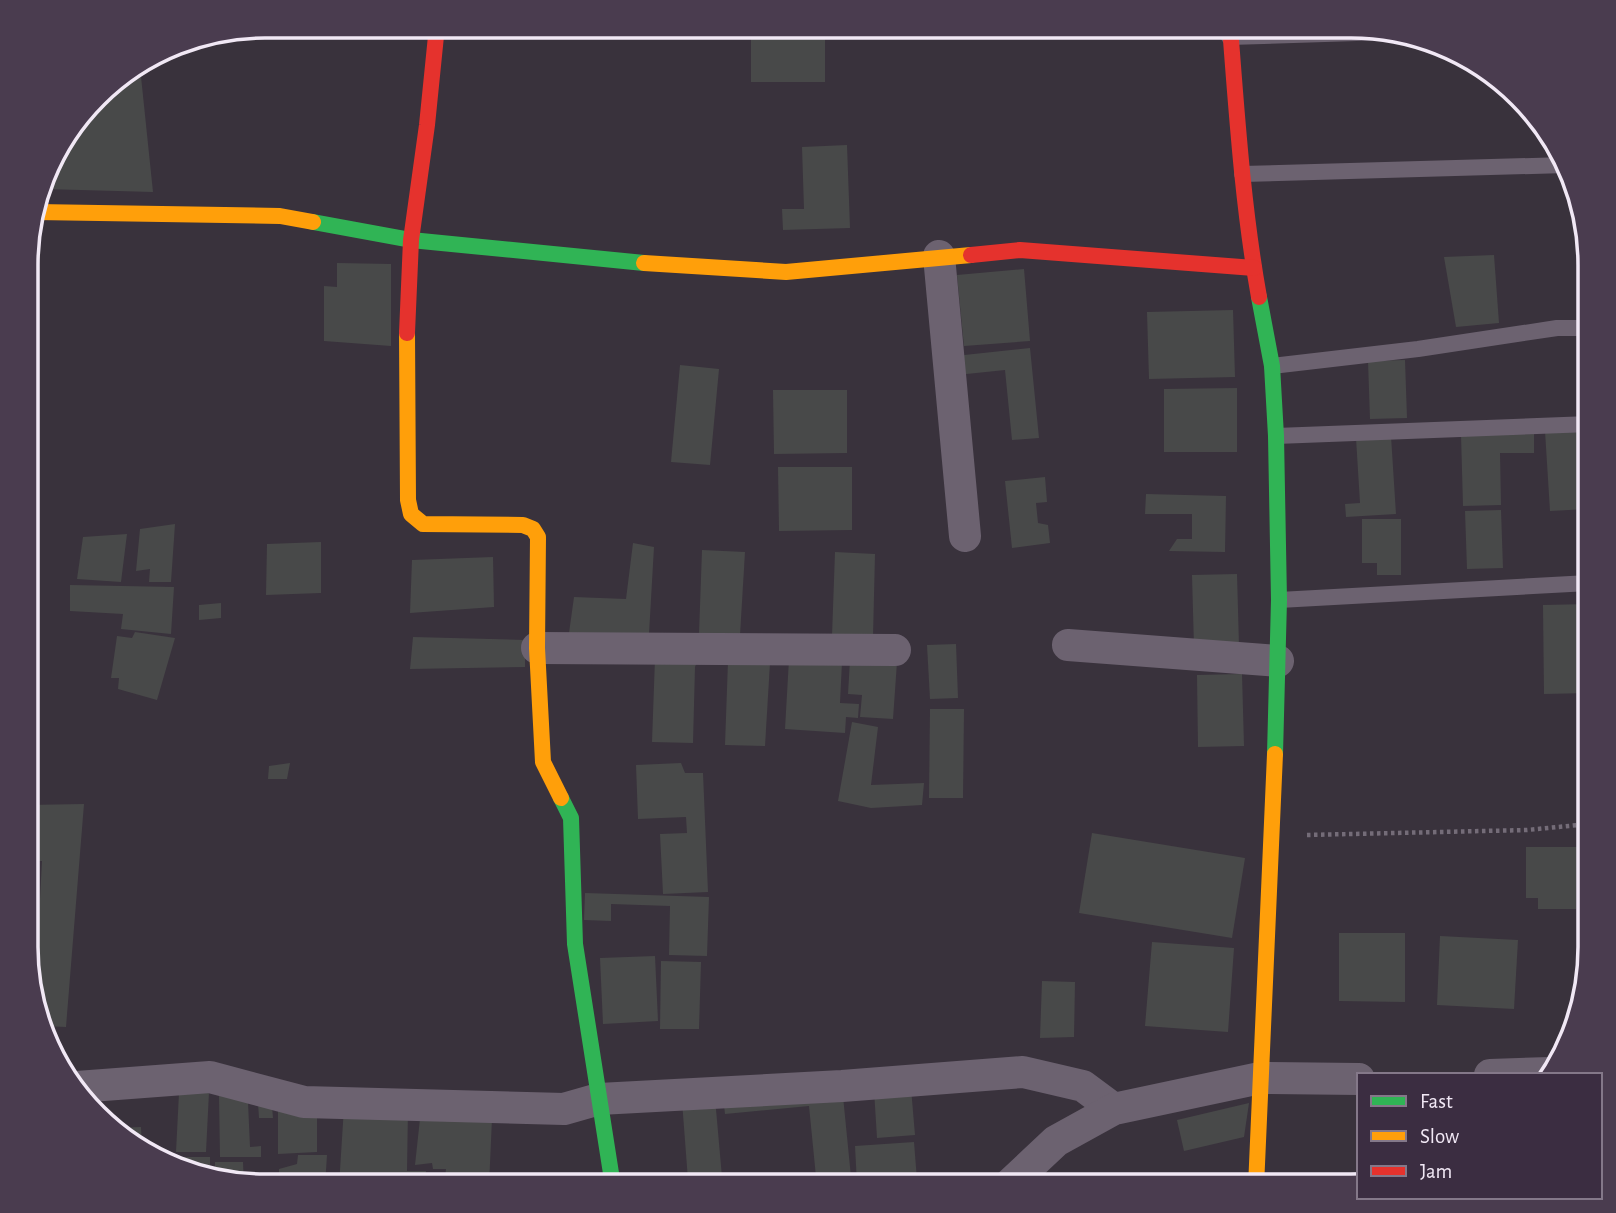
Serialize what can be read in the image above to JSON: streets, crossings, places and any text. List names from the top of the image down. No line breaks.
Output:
{"legend":["Fast","Slow","Jam"]}
